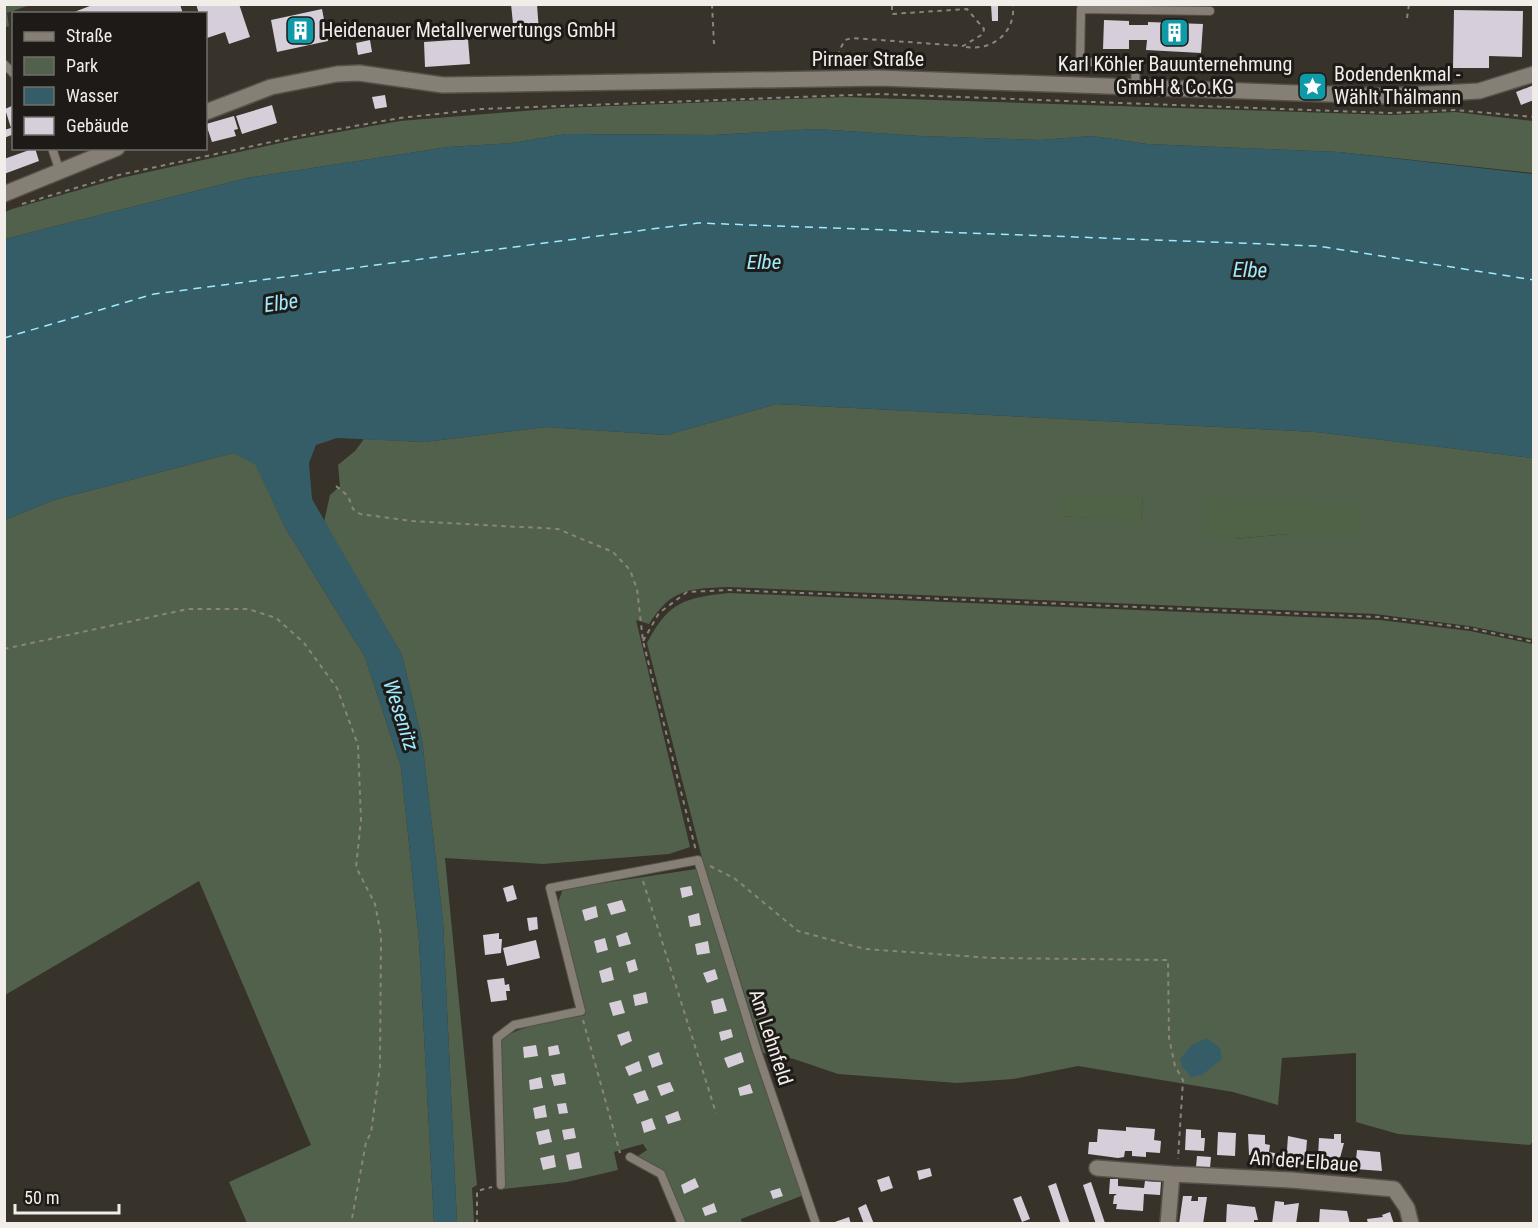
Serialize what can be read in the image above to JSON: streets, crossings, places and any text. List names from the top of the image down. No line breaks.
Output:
{"streets":{"street":["Pirnaer Straße","An der Elbaue"],"lane":["Am Lehnfeld"]},"water":["Elbe","Wesenitz"],"places":{"building":["Heidenauer Metallverwertungs GmbH","Karl Köhler Bauunternehmung GmbH & Co.KG"],"place":["Bodendenkmal - Wählt Thälmann"]},"legend":["Straße","Park","Wasser","Gebäude"],"scale_bar":"50 m"}
